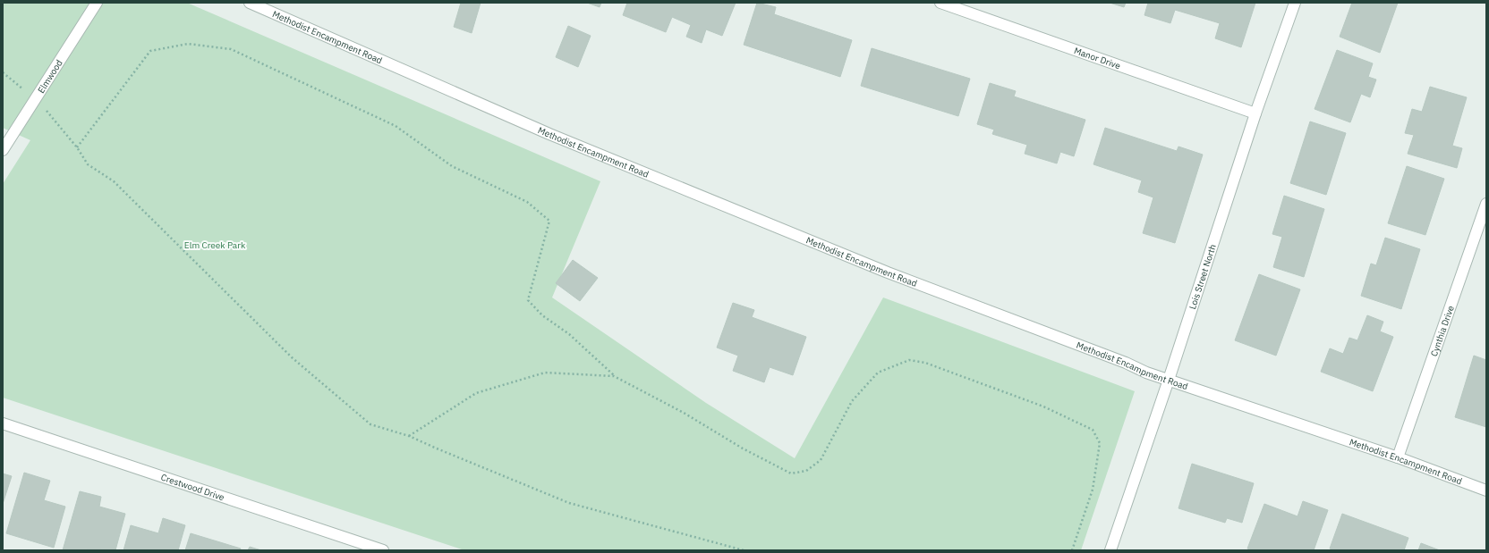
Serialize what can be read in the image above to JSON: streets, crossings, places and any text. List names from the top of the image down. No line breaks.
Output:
{"streets":{"street":["Methodist Encampment Road","Manor Drive","Elmwood","Lois Street North","Cynthia Drive","Crestwood Drive"]},"crossings":[["Methodist Encampment Road","Lois Street North"],["Methodist Encampment Road","Cynthia Drive"],["Manor Drive","Lois Street North"]],"parks":["Elm Creek Park"]}
